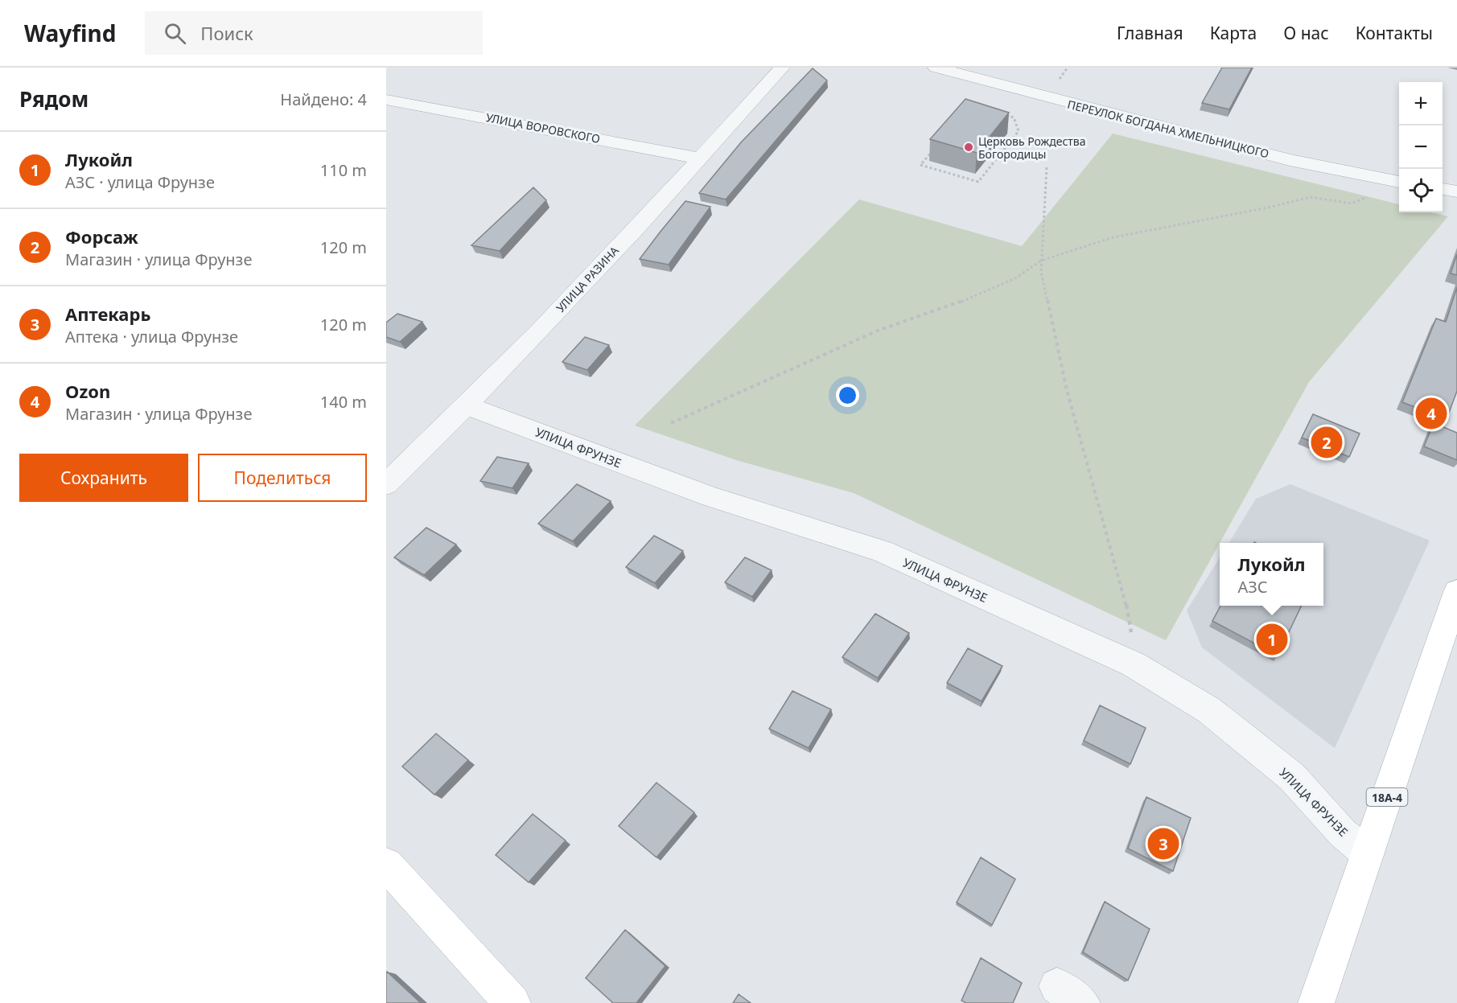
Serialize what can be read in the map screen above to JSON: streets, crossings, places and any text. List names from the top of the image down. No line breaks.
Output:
{"streets":{"main road":["18А-4"],"street":["УЛИЦА ВОРОВСКОГО","ПЕРЕУЛОК БОГДАНА ХМЕЛЬНИЦКОГО","УЛИЦА РАЗИНА","УЛИЦА ФРУНЗЕ"]},"crossings":[["УЛИЦА ВОРОВСКОГО","УЛИЦА РАЗИНА"],["УЛИЦА РАЗИНА","УЛИЦА ФРУНЗЕ"],["УЛИЦА ФРУНЗЕ","18А-4"]],"places":["Церковь Рождества Богородицы"],"page":{"header":"Wayfind","search":"Поиск","nav":["Главная","Карта","О нас","Контакты"],"heading":["Рядом","Найдено: 4"],"map_buttons":["+","−"],"list":[{"mark":"1","name":"Лукойл","note":"АЗС · улица Фрунзе","value":"110 m"},{"mark":"2","name":"Форсаж","note":"Магазин · улица Фрунзе","value":"120 m"},{"mark":"3","name":"Аптекарь","note":"Аптека · улица Фрунзе","value":"120 m"},{"mark":"4","name":"Ozon","note":"Магазин · улица Фрунзе","value":"140 m"}],"pins":["4","2","1","3"],"buttons":["Сохранить","Поделиться"],"popup":["Лукойл","АЗС"]}}
